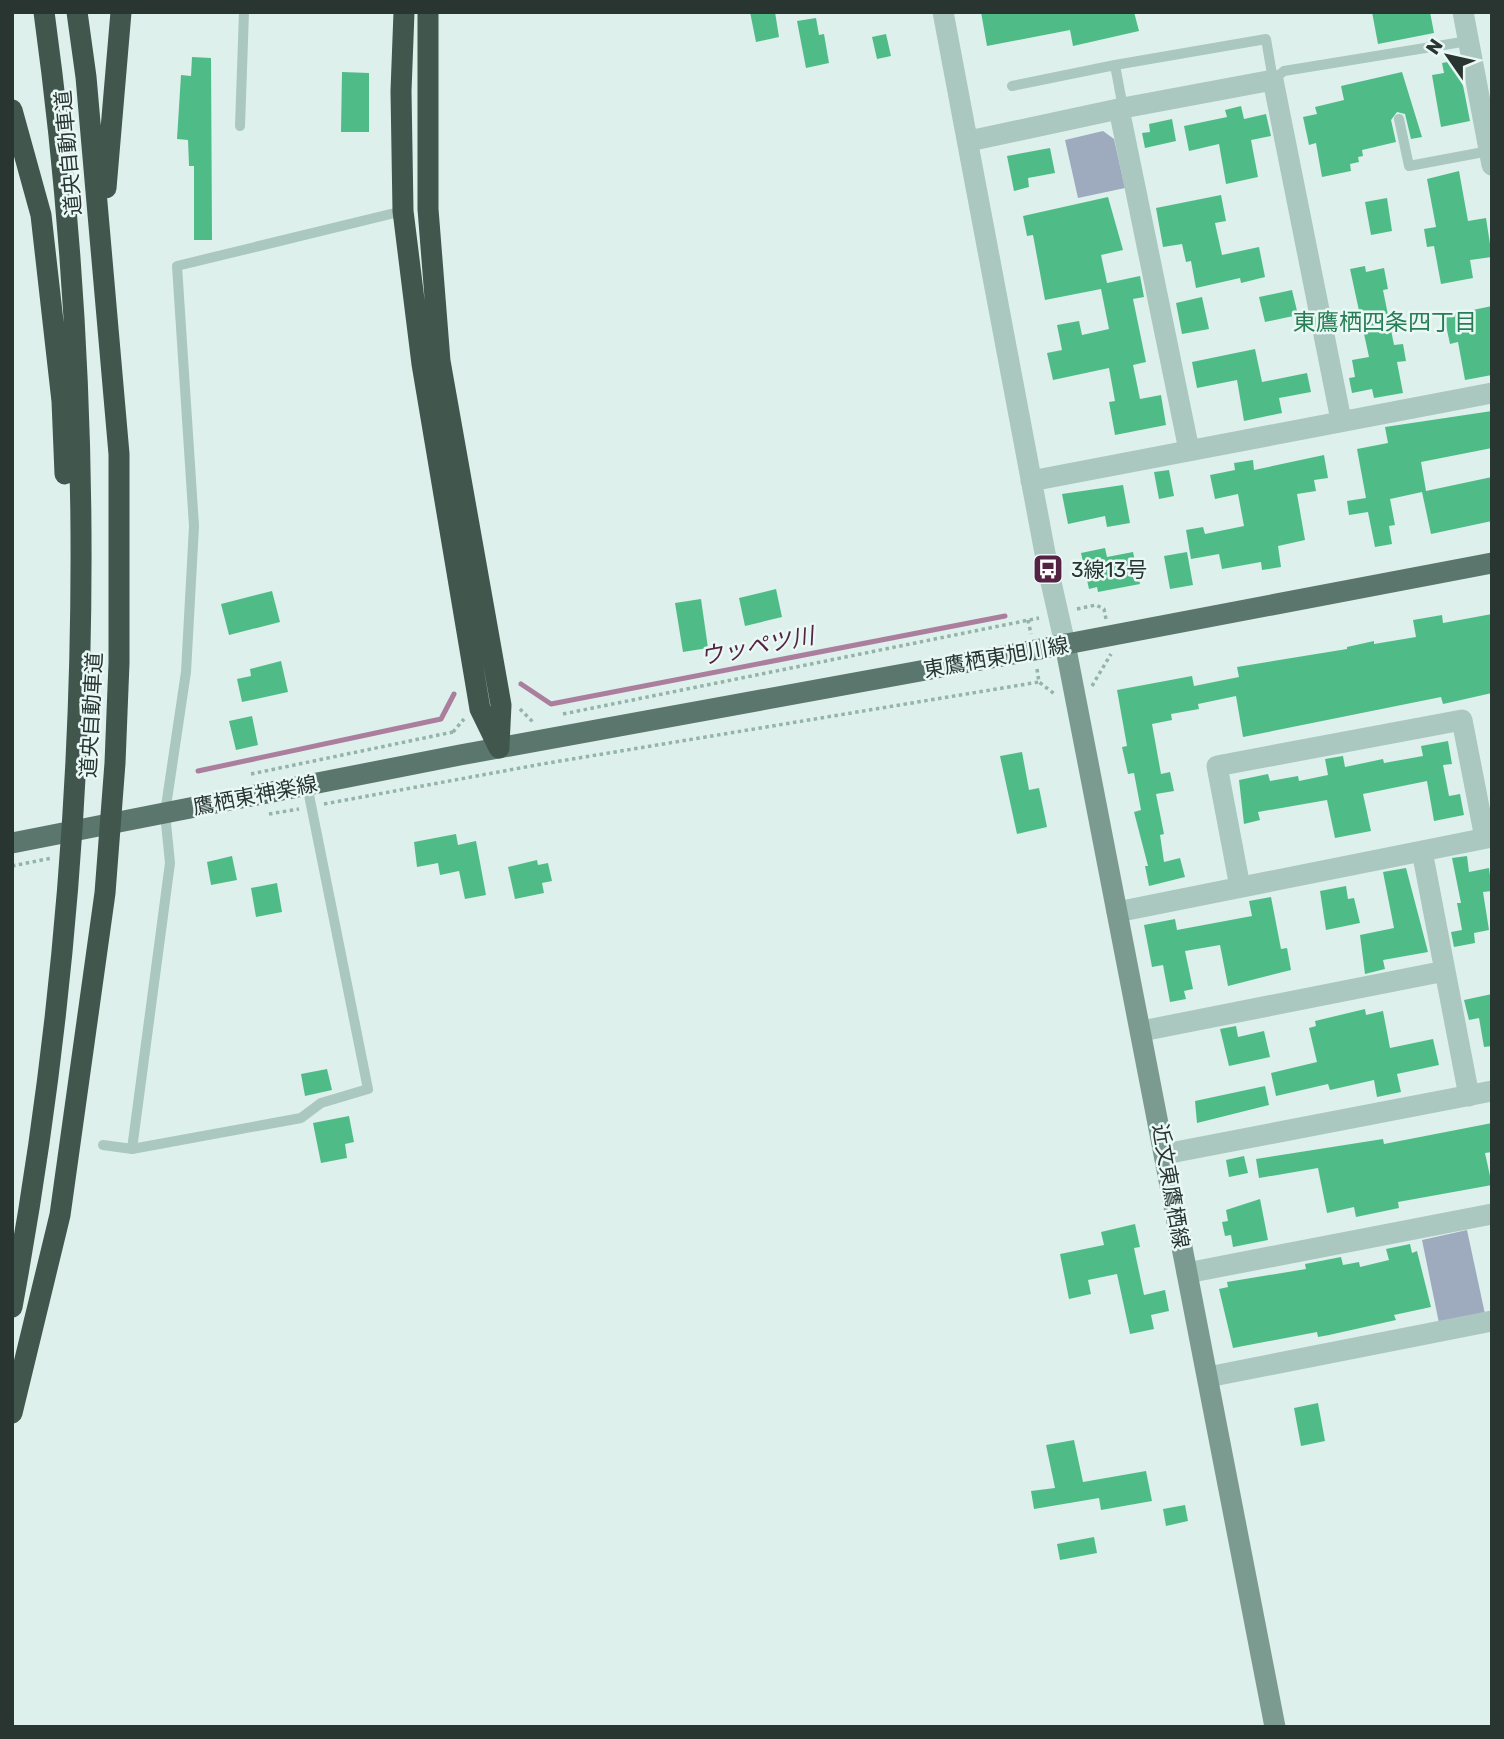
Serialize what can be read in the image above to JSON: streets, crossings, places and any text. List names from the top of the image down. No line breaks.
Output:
{"streets":{"highway":["道央自動車道"],"main road":["東鷹栖東旭川線","鷹栖東神楽線"],"street":["近文東鷹栖線"]},"crossings":[["東鷹栖東旭川線","鷹栖東神楽線"],["東鷹栖東旭川線","近文東鷹栖線"]],"districts":["東鷹栖四条四丁目"],"water":["ウッペツ川"],"places":{"bus stop":["3線13号"]},"north":"top left"}
